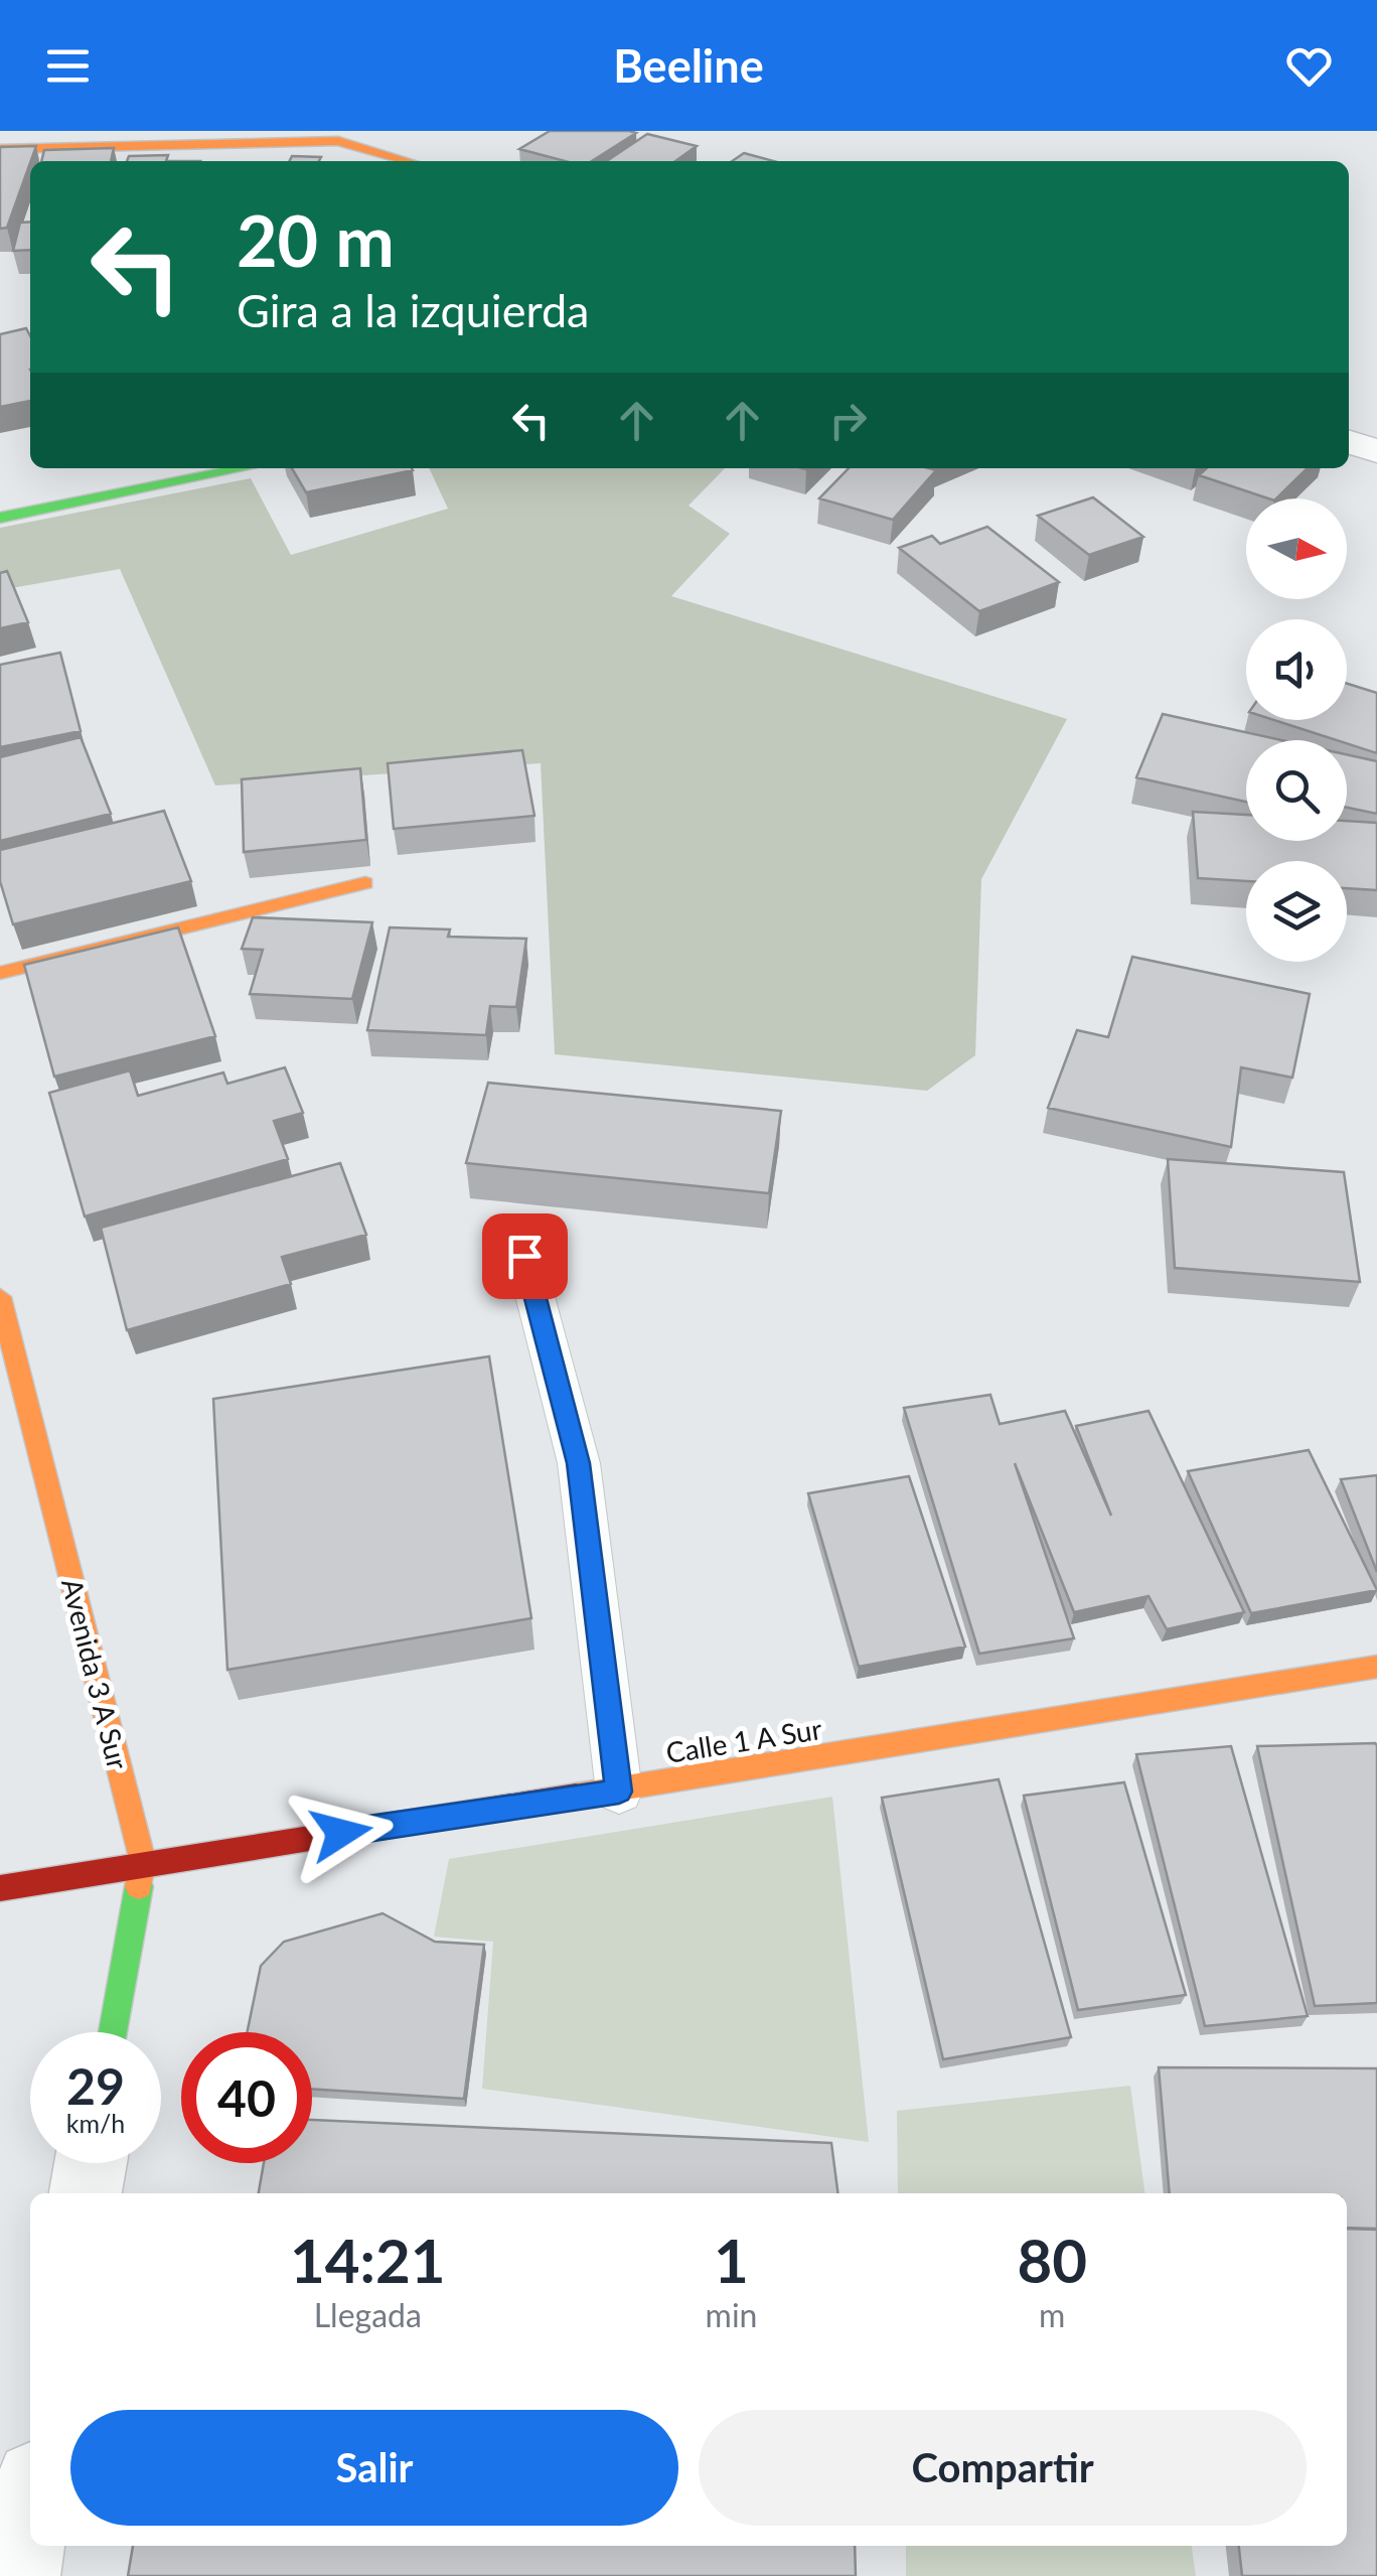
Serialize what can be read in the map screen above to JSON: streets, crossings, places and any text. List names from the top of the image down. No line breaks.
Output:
{"streets":{"street":["Avenida 3 A Sur","Calle 1 A Sur"]},"crossings":[["Avenida 3 A Sur","Calle 1 A Sur"]],"north":"right","page":{"header":"Beeline","turn":["20 m","Gira a la izquierda"],"speed":"29 km/h","limit":"40","eta":["14:21","Llegada","1","min","80","m"],"buttons":["Salir","Compartir"]}}
